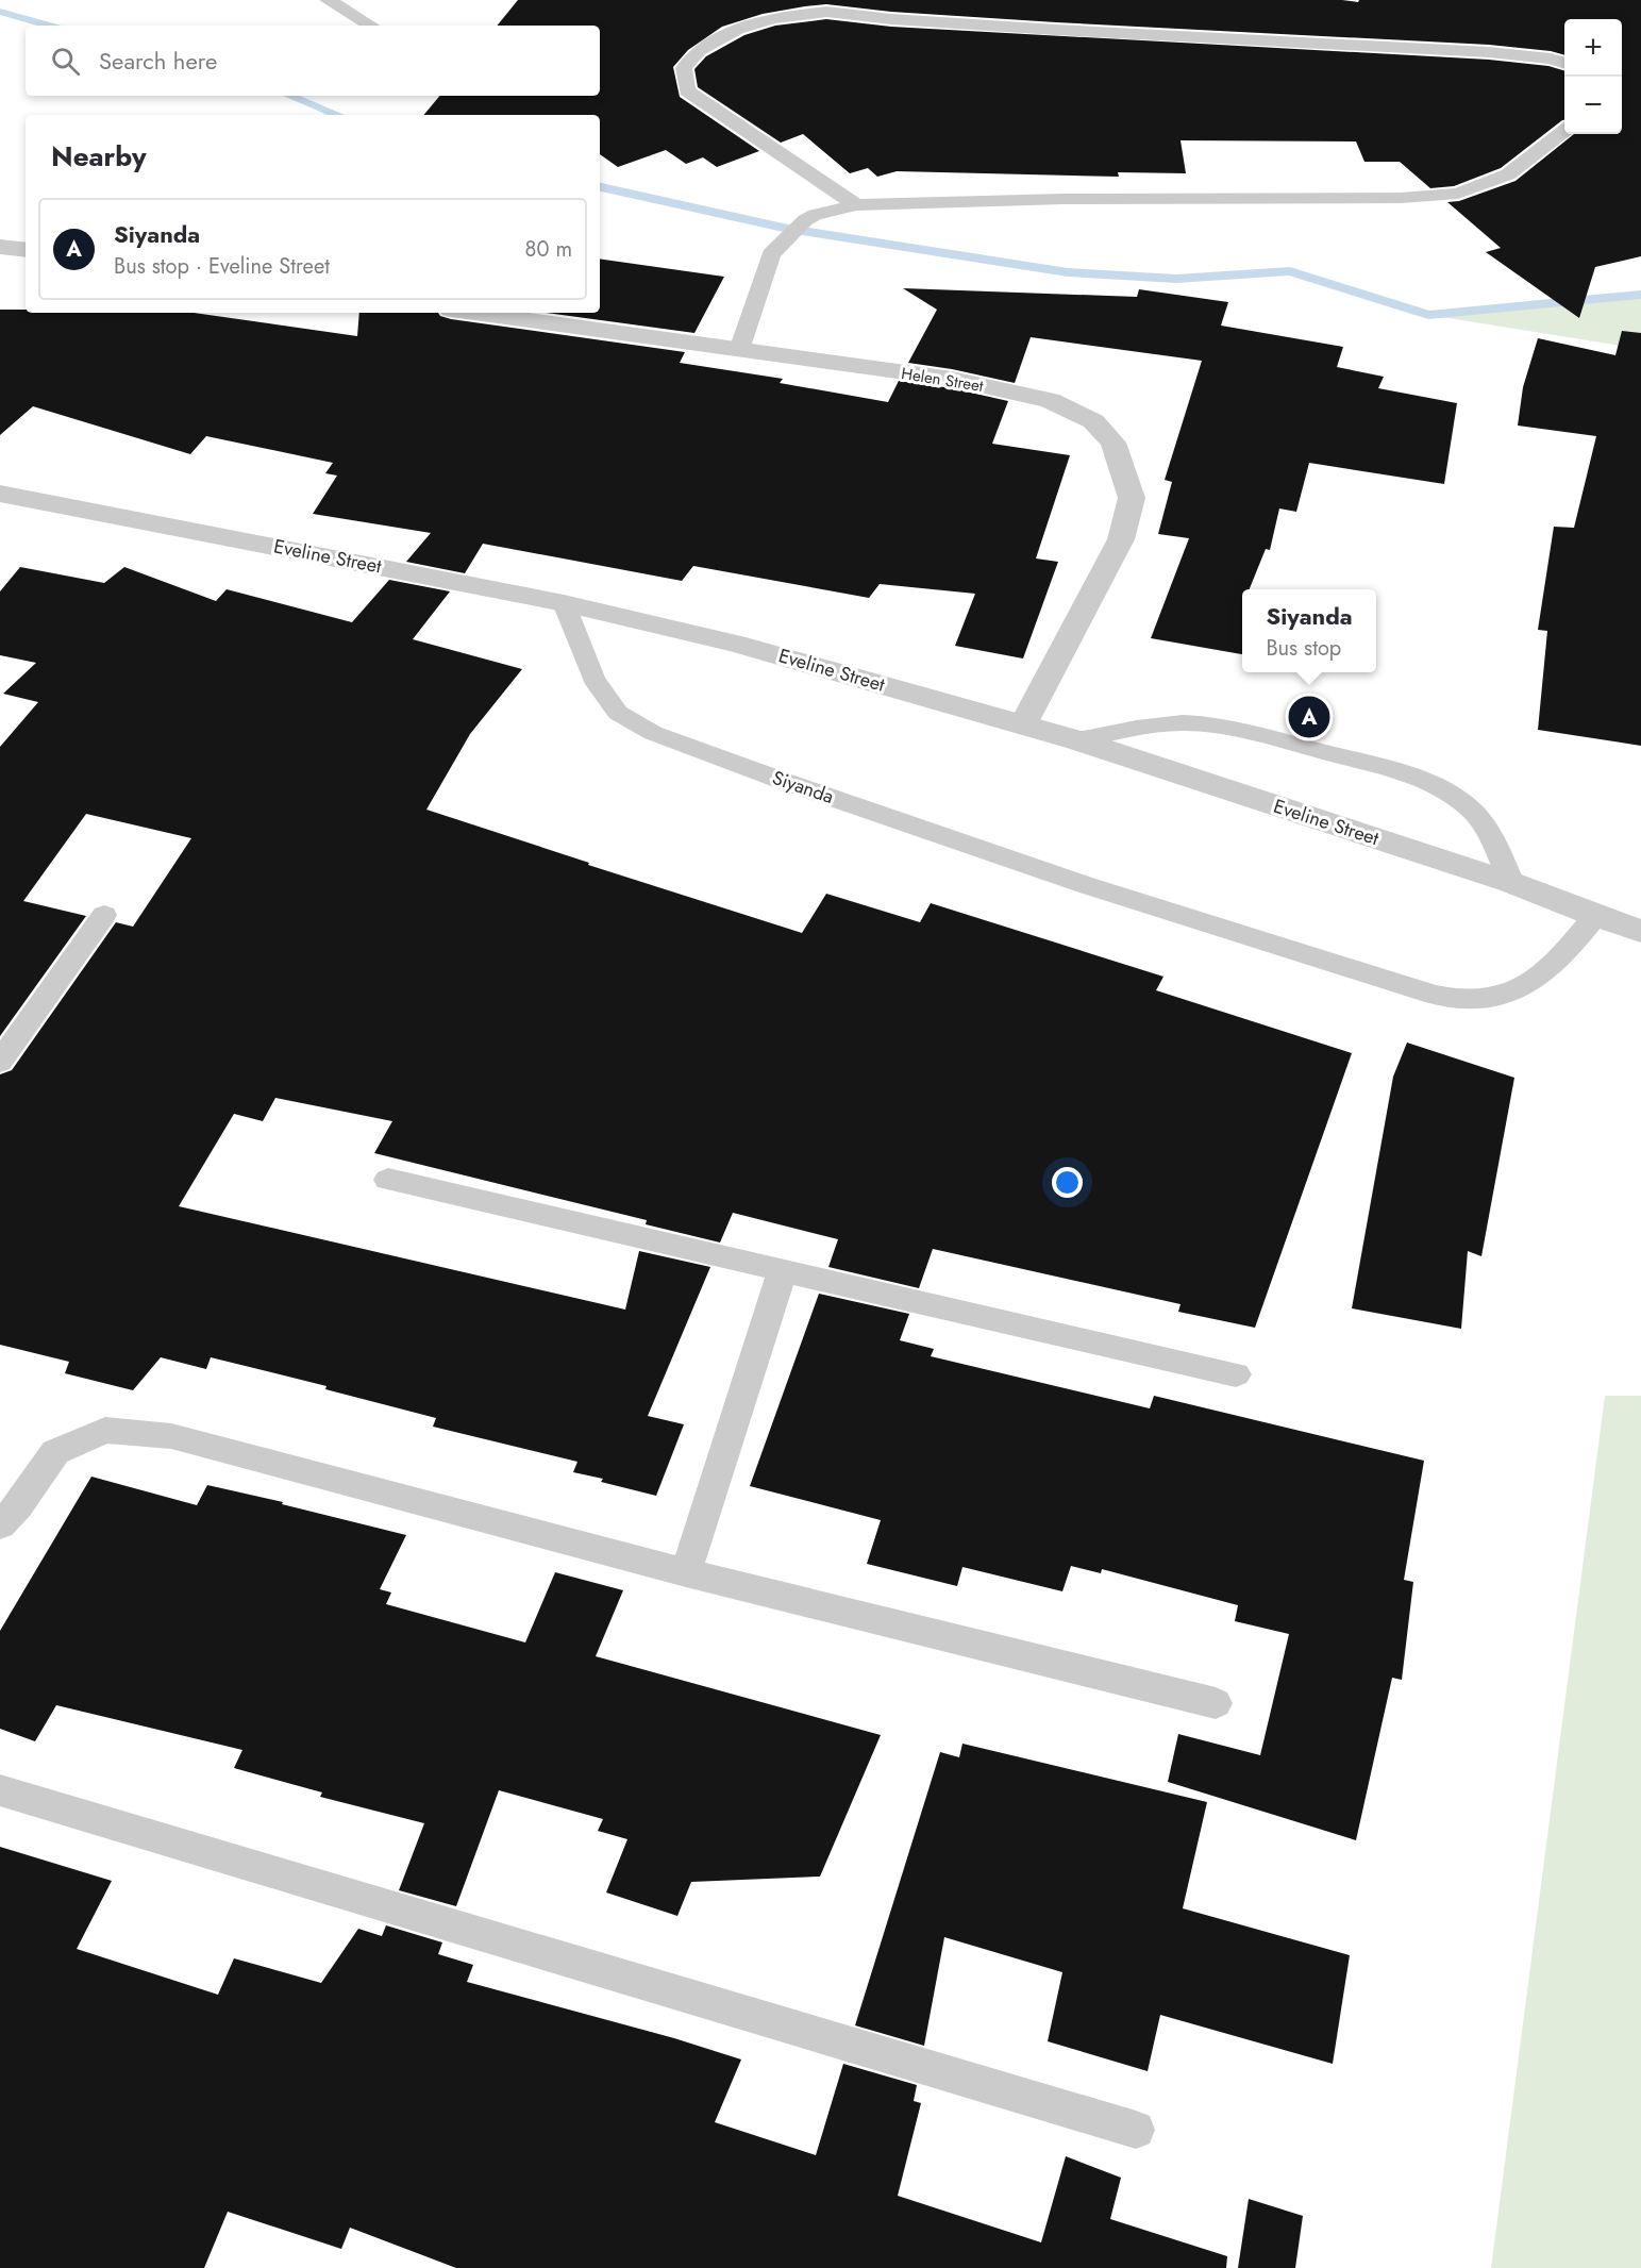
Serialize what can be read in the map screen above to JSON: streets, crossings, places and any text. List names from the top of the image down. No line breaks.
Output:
{"streets":{"street":["Helen Street","Eveline Street"],"lane":["Siyanda"]},"crossings":[["Helen Street","Eveline Street"],["Eveline Street","Siyanda"]],"page":{"map_buttons":["+","−"],"search":"Search here","heading":"Nearby","list":[{"mark":"A","name":"Siyanda","note":"Bus stop · Eveline Street","value":"80 m"}],"popup":["Siyanda","Bus stop"],"pins":"A"}}
